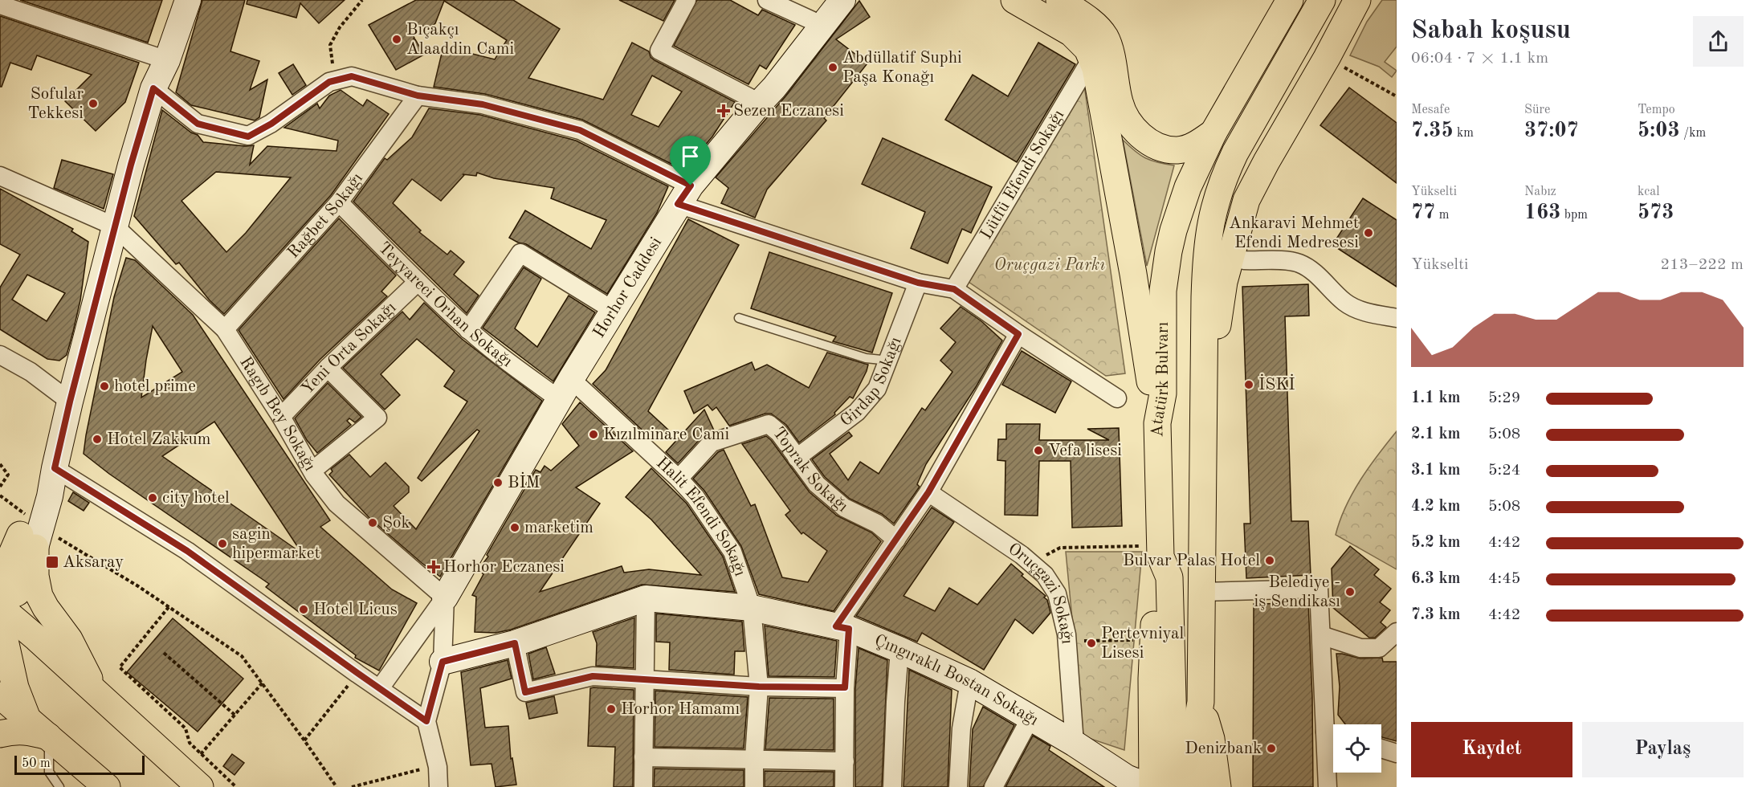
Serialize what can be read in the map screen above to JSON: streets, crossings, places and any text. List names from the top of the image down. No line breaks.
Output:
{"streets":{"main road":["Atatürk Bulvarı"],"street":["Lütfü Efendi Sokağı","Rağbet Sokağı","Horhor Caddesi","Teyyareci Orhan Sokağı","Yeni Orta Sokağı","Girdap Sokağı","Ragıb Bey Sokağı","Toprak Sokağı","Halit Efendi Sokağı","Oruçgazi Sokağı","Çıngıraklı Bostan Sokağı"]},"crossings":[["Rağbet Sokağı","Teyyareci Orhan Sokağı"],["Rağbet Sokağı","Ragıb Bey Sokağı"],["Horhor Caddesi","Teyyareci Orhan Sokağı"],["Horhor Caddesi","Ragıb Bey Sokağı"],["Horhor Caddesi","Halit Efendi Sokağı"],["Teyyareci Orhan Sokağı","Yeni Orta Sokağı"],["Teyyareci Orhan Sokağı","Halit Efendi Sokağı"],["Yeni Orta Sokağı","Ragıb Bey Sokağı"],["Girdap Sokağı","Toprak Sokağı"],["Toprak Sokağı","Halit Efendi Sokağı"],["Halit Efendi Sokağı","Çıngıraklı Bostan Sokağı"],["Oruçgazi Sokağı","Çıngıraklı Bostan Sokağı"]],"parks":["Oruçgazi Parkı"],"places":{"other":["Bıçakçı Alaaddin Cami","Abdüllatif Suphi Paşa Konağı","Sofular Tekkesi","Ankaravi Mehmet Efendi Medresesi","İSKİ","hotel prime","Kızılminare Cami","Hotel Zakkum","Vefa lisesi","BİM","city hotel","Şok","marketim","sagin hipermarket","Bulvar Palas Hotel","Belediye - iş Sendikası","Hotel Licus","Pertevniyal Lisesi","Horhor Hamamı","Denizbank"],"health":["Sezen Eczanesi","Horhor Eczanesi"],"transit":["Aksaray"]},"scale_bar":"50 m","page":{"heading":["Sabah koşusu","06:04 · 7 × 1.1 km"],"stats":[["Mesafe","7.35 km"],["Süre","37:07"],["Tempo","5:03 /km"],["Yükselti","77 m"],["Nabız","163 bpm"],["kcal","573"]],"chart":["Yükselti","213–222 m"],"list":[{"name":"1.1 km","note":"5:29"},{"name":"2.1 km","note":"5:08"},{"name":"3.1 km","note":"5:24"},{"name":"4.2 km","note":"5:08"},{"name":"5.2 km","note":"4:42"},{"name":"6.3 km","note":"4:45"},{"name":"7.3 km","note":"4:42"}],"buttons":["Kaydet","Paylaş"],"scale":"50 m"}}
